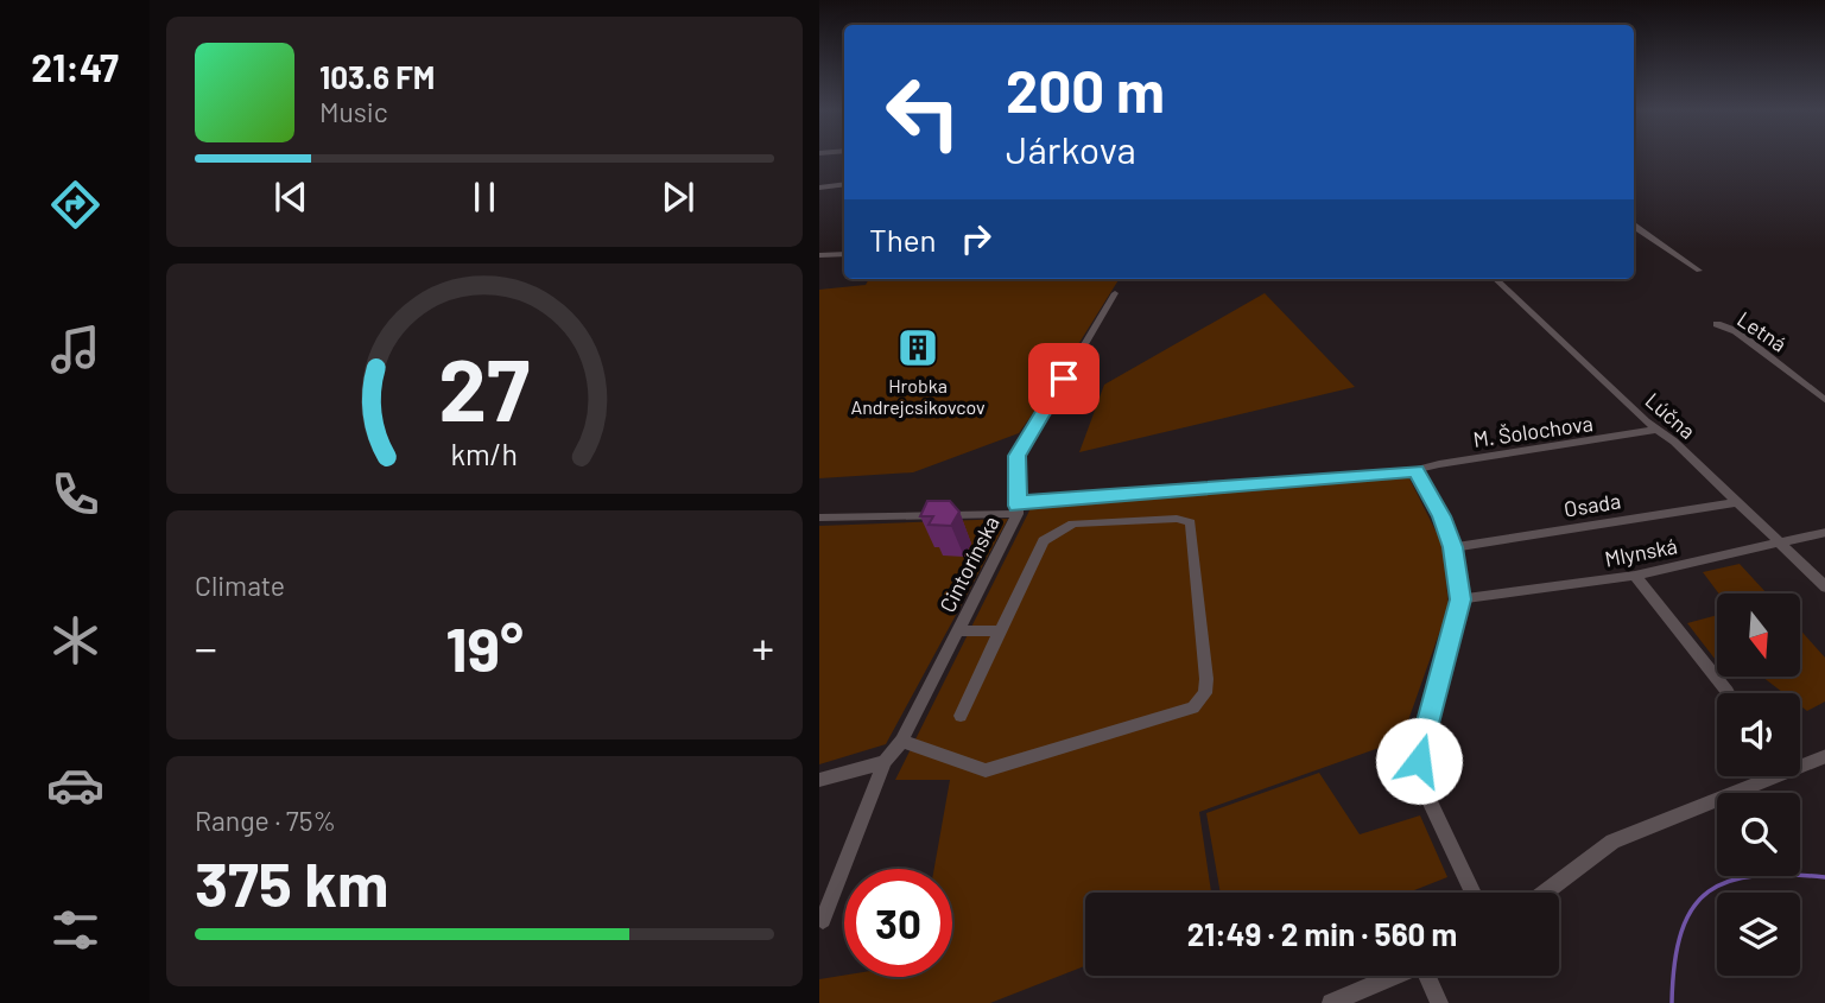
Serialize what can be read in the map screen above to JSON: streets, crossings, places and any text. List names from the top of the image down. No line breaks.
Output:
{"streets":{"street":["Letná","Lúčna","M. Šolochova","Osada","Mlynská","Cintorínska"]},"crossings":[["Lúčna","M. Šolochova"],["Lúčna","Osada"],["Lúčna","Mlynská"],["M. Šolochova","Cintorínska"]],"places":{"building":["Hrobka Andrejcsikovcov"]},"north":"bottom","page":{"tabs":"21:47","turn":["200 m","Járkova"],"song":["103.6 FM","Music"],"then":"Then","tile":["Climate",["Range · 75%","375 km"]],"heat":["−","19°","+"],"limit":"30","trip":"21:49 · 2 min · 560 m","gauge":["27","km/h"]}}
